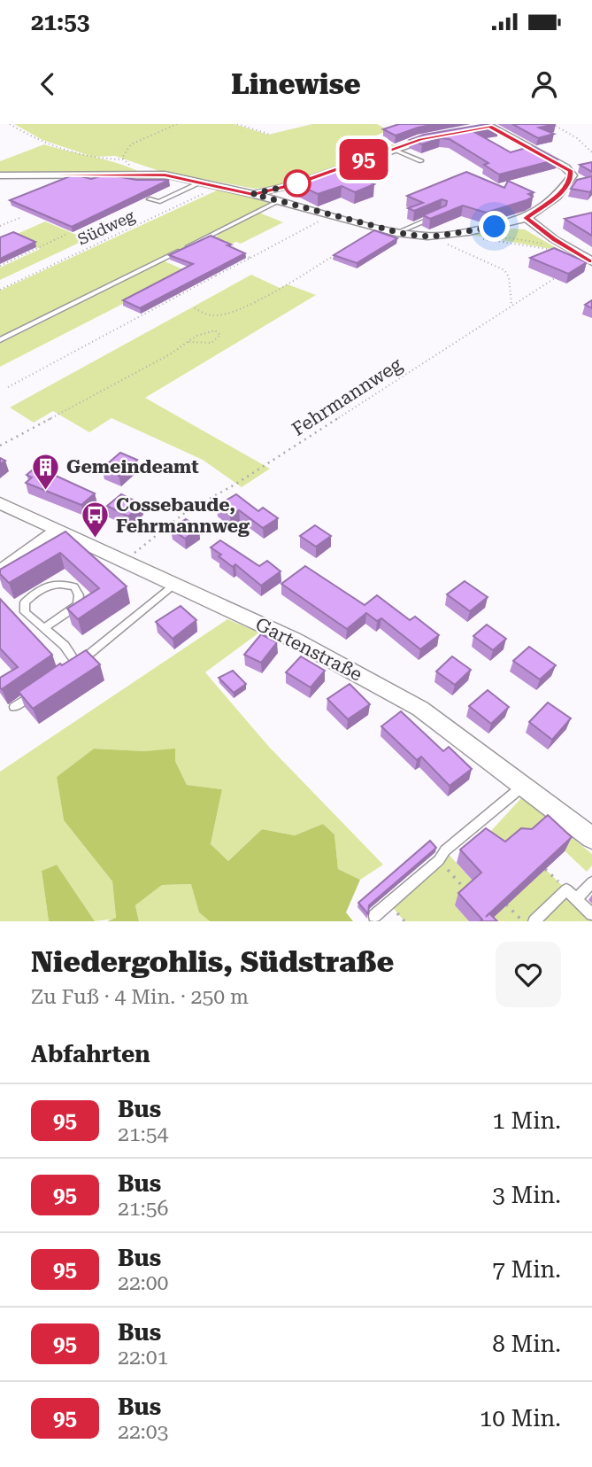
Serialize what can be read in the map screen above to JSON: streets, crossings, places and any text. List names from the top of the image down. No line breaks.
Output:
{"streets":{"street":["Gartenstraße"],"path":["Südweg","Fehrmannweg"]},"crossings":[["Fehrmannweg","Gartenstraße"]],"places":{"building":["Gemeindeamt"],"bus stop":["Cossebaude, Fehrmannweg"]},"lines":["bus line 95"],"page":{"status":"21:53","header":"Linewise","on_map":"95","heading":[["Niedergohlis, Südstraße","Zu Fuß · 4 Min. · 250 m"],"Abfahrten"],"list":[{"mark":"95","name":"Bus","note":"21:54","value":"1 Min."},{"mark":"95","name":"Bus","note":"21:56","value":"3 Min."},{"mark":"95","name":"Bus","note":"22:00","value":"7 Min."},{"mark":"95","name":"Bus","note":"22:01","value":"8 Min."},{"mark":"95","name":"Bus","note":"22:03","value":"10 Min."}]}}
